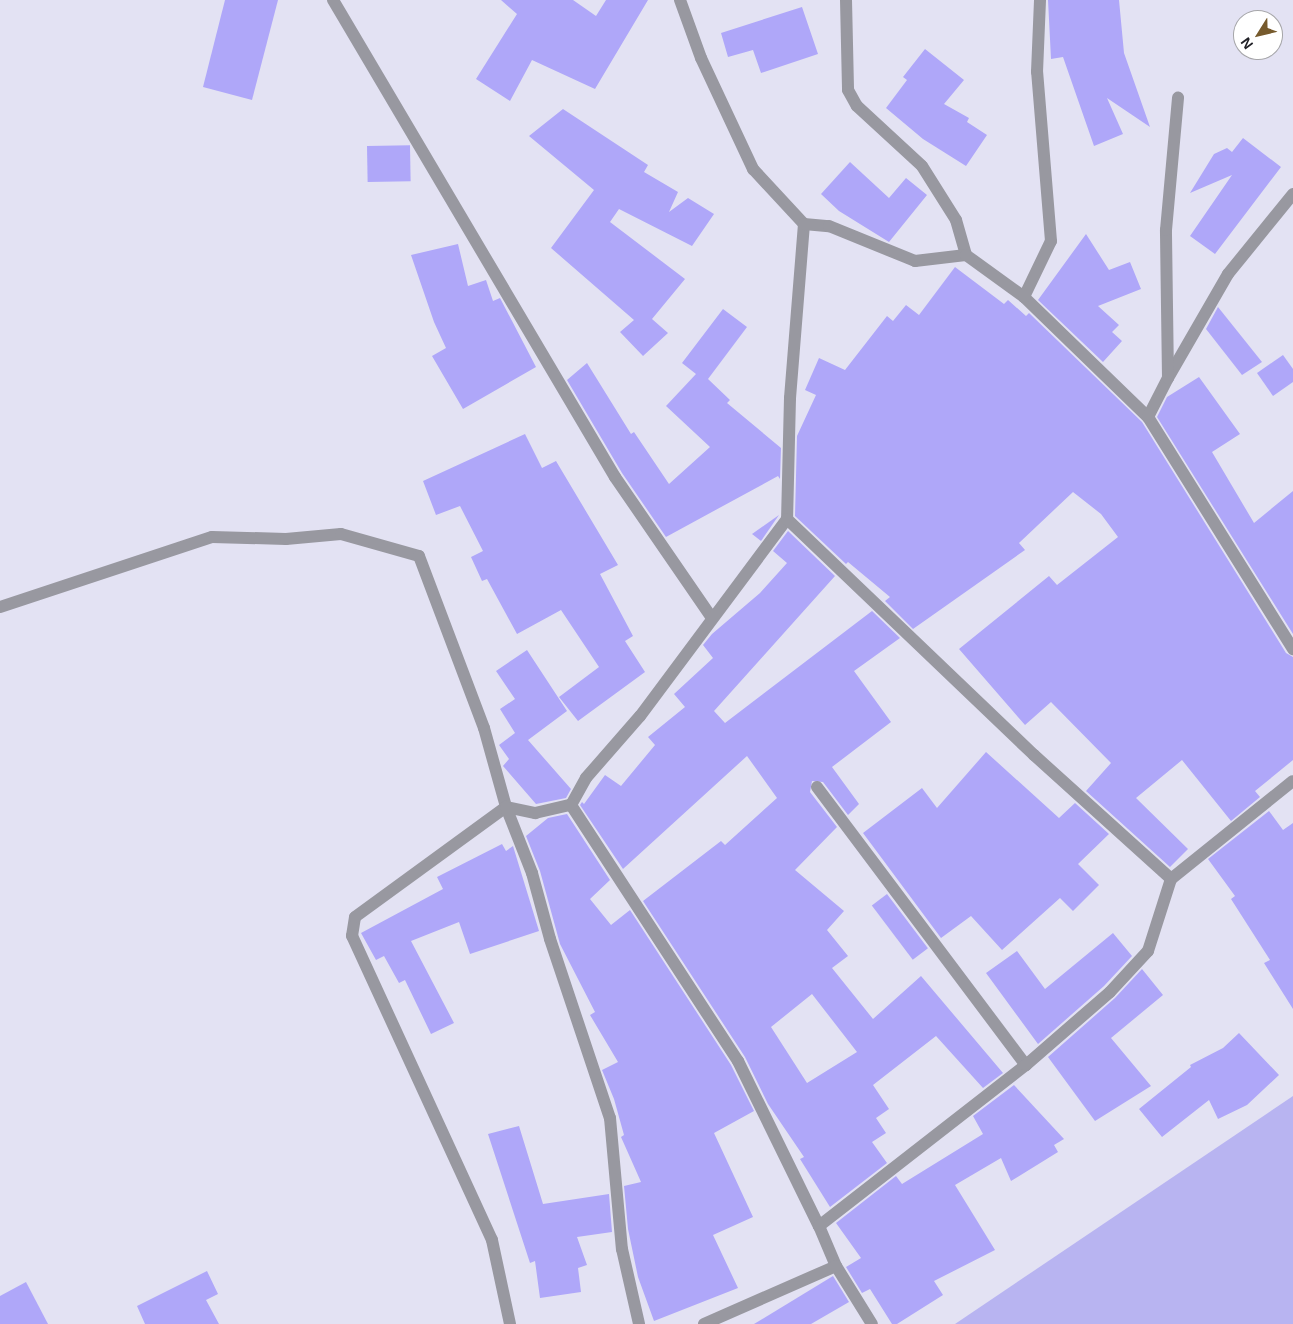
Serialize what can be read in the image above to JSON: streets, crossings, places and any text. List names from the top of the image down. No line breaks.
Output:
{"north":"bottom left"}
